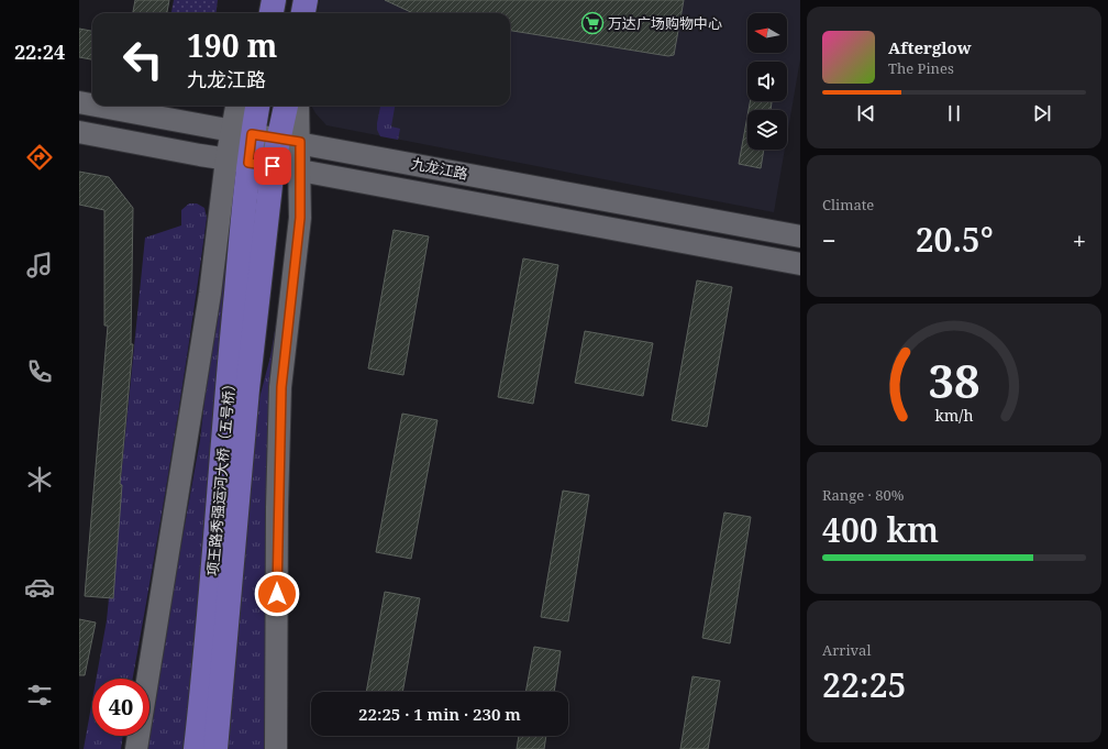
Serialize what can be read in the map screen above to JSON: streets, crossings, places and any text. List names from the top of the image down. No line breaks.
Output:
{"streets":{"main road":["项王路秀强运河大桥（五号桥）"],"street":["九龙江路"]},"crossings":[["九龙江路","项王路秀强运河大桥（五号桥）"]],"places":{"supermarket":["万达广场购物中心"]},"north":"left","page":{"tabs":"22:24","turn":["190 m","九龙江路"],"song":["Afterglow","The Pines"],"tile":["Climate",["Range · 80%","400 km"],["Arrival","22:25"]],"heat":["−","20.5°","+"],"limit":"40","trip":"22:25 · 1 min · 230 m","gauge":["38","km/h"]}}
